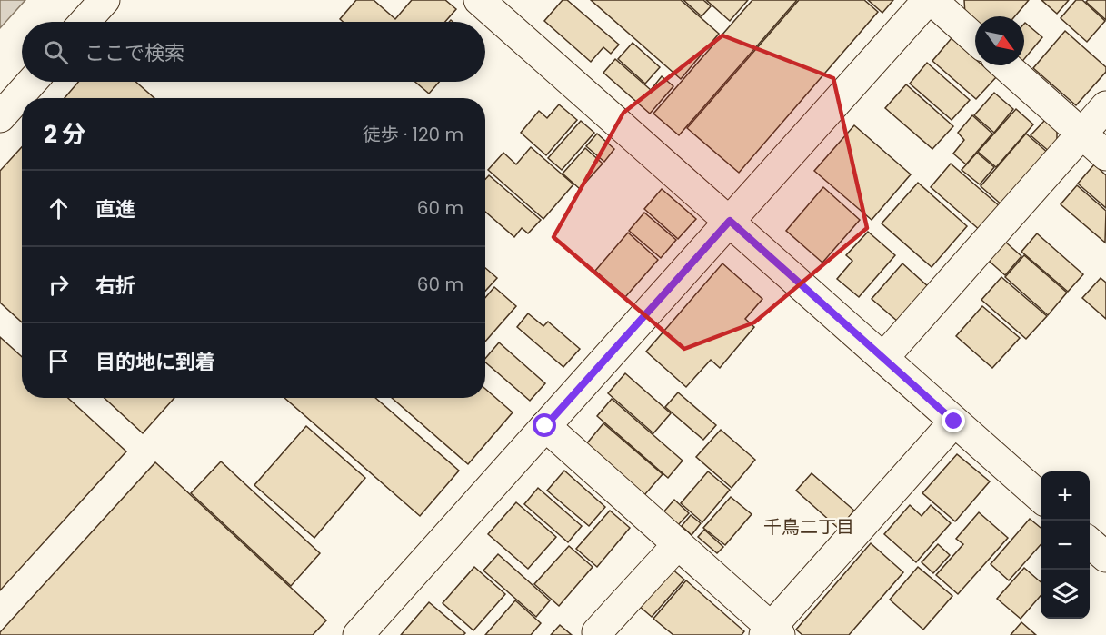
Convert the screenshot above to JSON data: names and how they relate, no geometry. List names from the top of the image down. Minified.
{"districts":["千鳥二丁目"],"north":"bottom right","page":{"search":"ここで検索","heading":["2 分","徒歩 · 120 m"],"list":[["直進","60 m"],["右折","60 m"],"目的地に到着"],"map_buttons":["+","−"]}}
